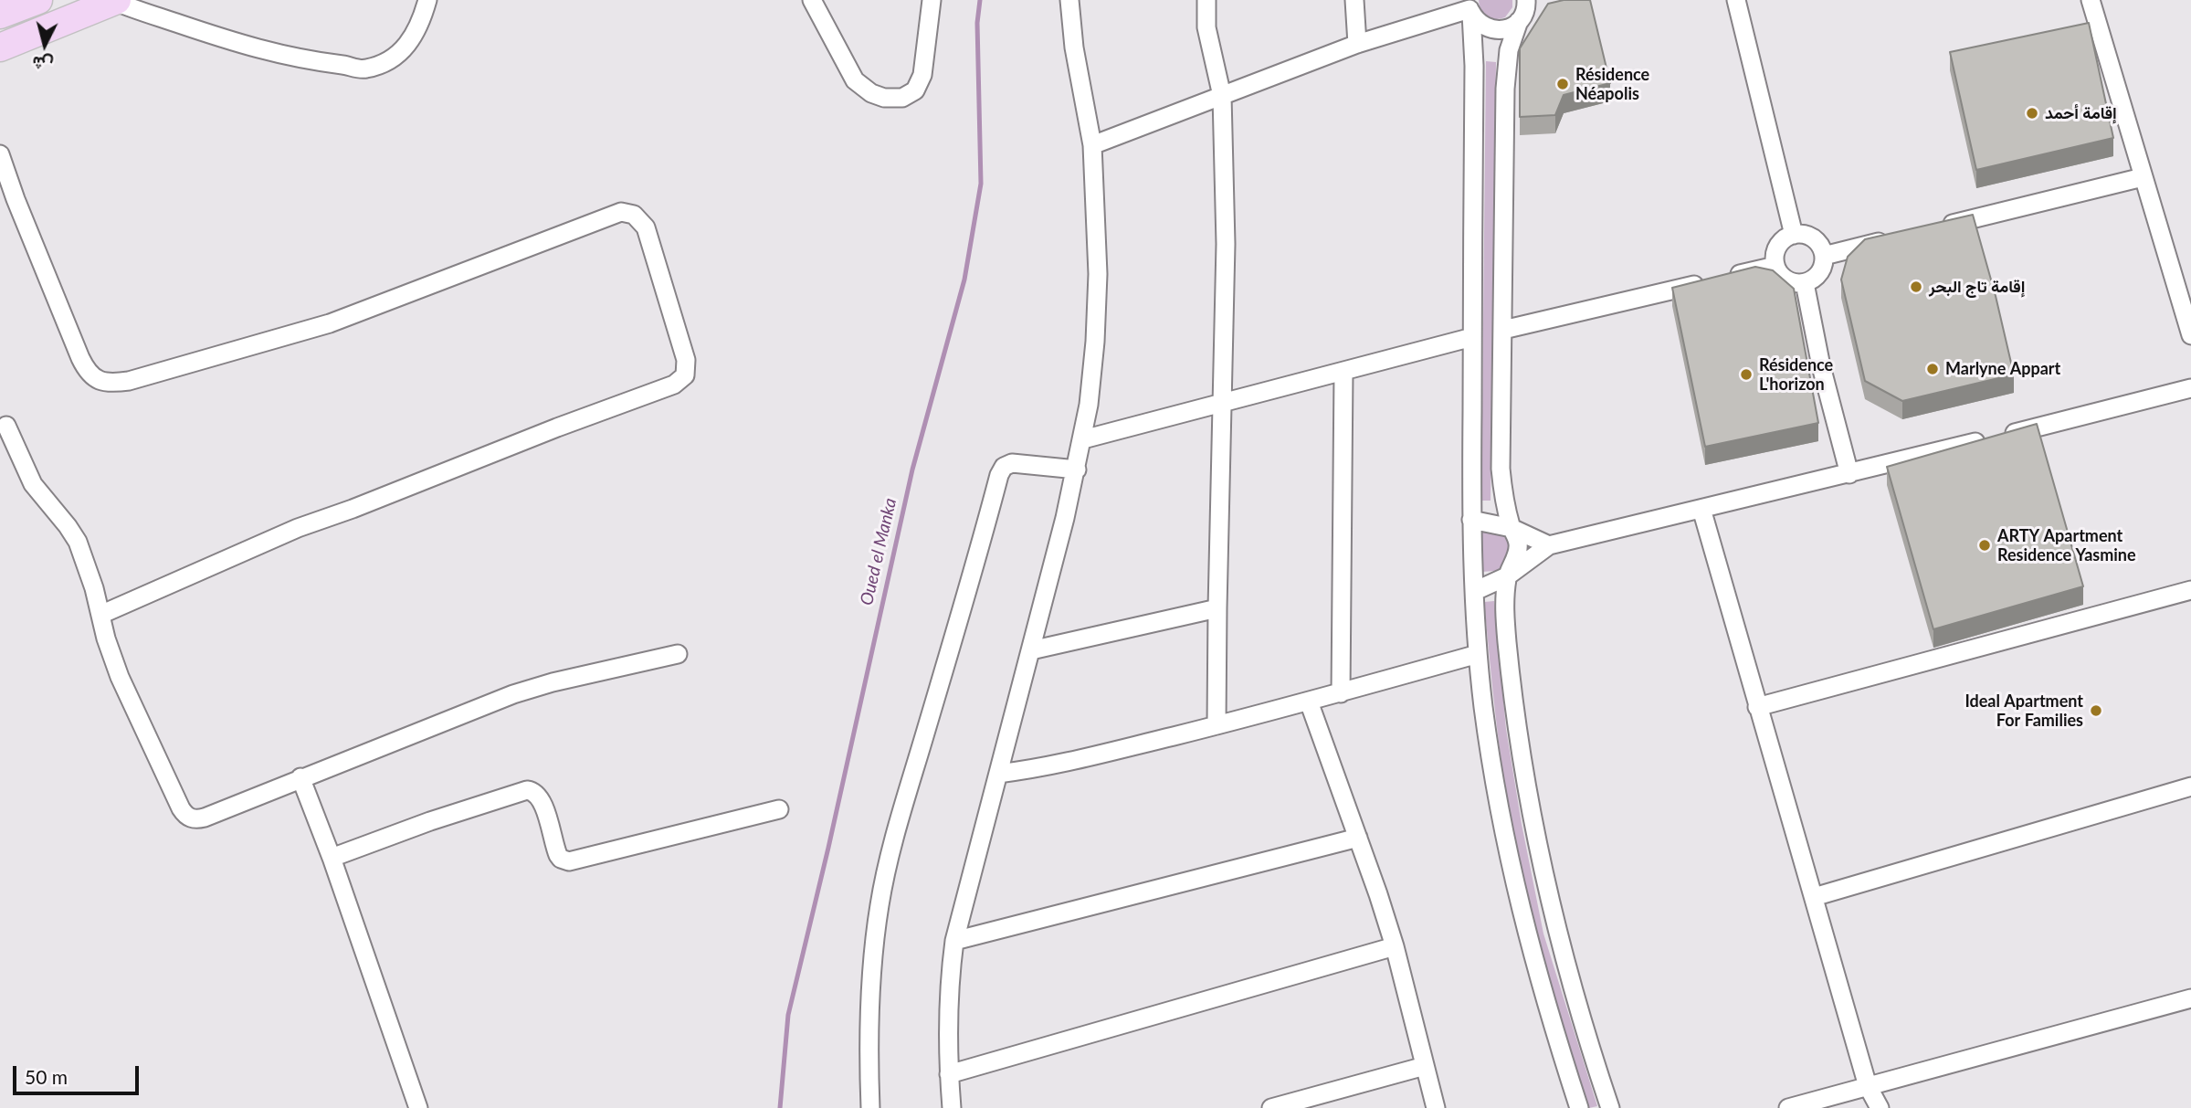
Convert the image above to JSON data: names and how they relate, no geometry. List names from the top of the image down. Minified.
{"water":["Oued el Manka"],"places":["Résidence Néapolis","إقامة أحمد","إقامة تاج البحر","Marlyne Appart","Résidence L'horizon","ARTY Apartment Residence Yasmine","Ideal Apartment For Families"],"scale_bar":"50 m","north":"bottom"}
